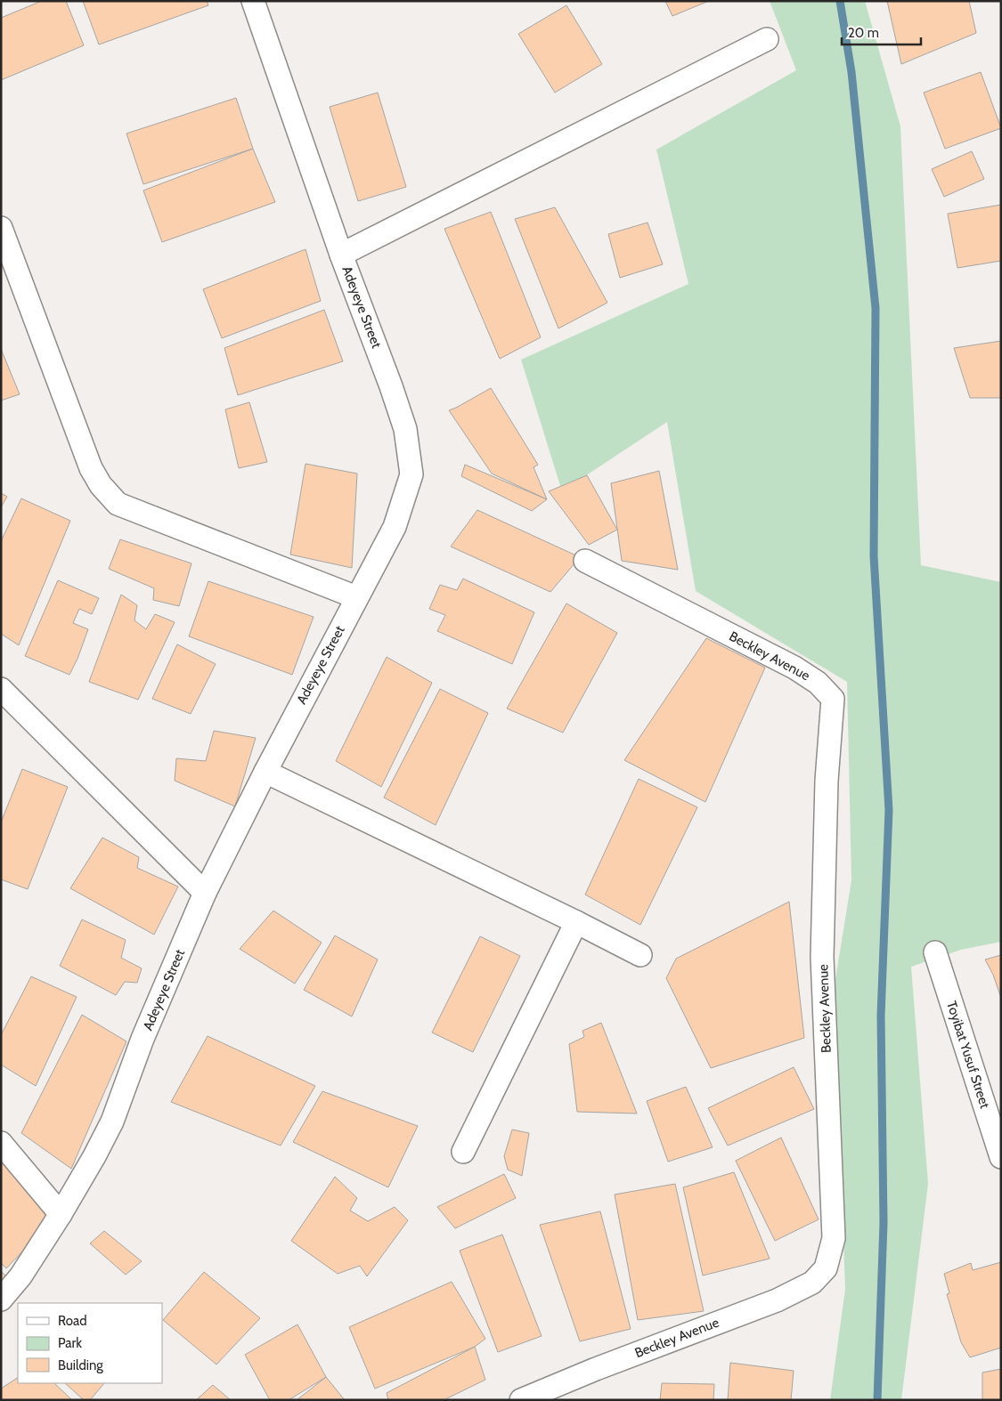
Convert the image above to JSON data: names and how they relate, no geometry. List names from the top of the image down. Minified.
{"streets":{"street":["Adeyeye Street","Beckley Avenue","Toyibat Yusuf Street"]},"legend":["Road","Park","Building"],"scale_bar":"20 m"}
